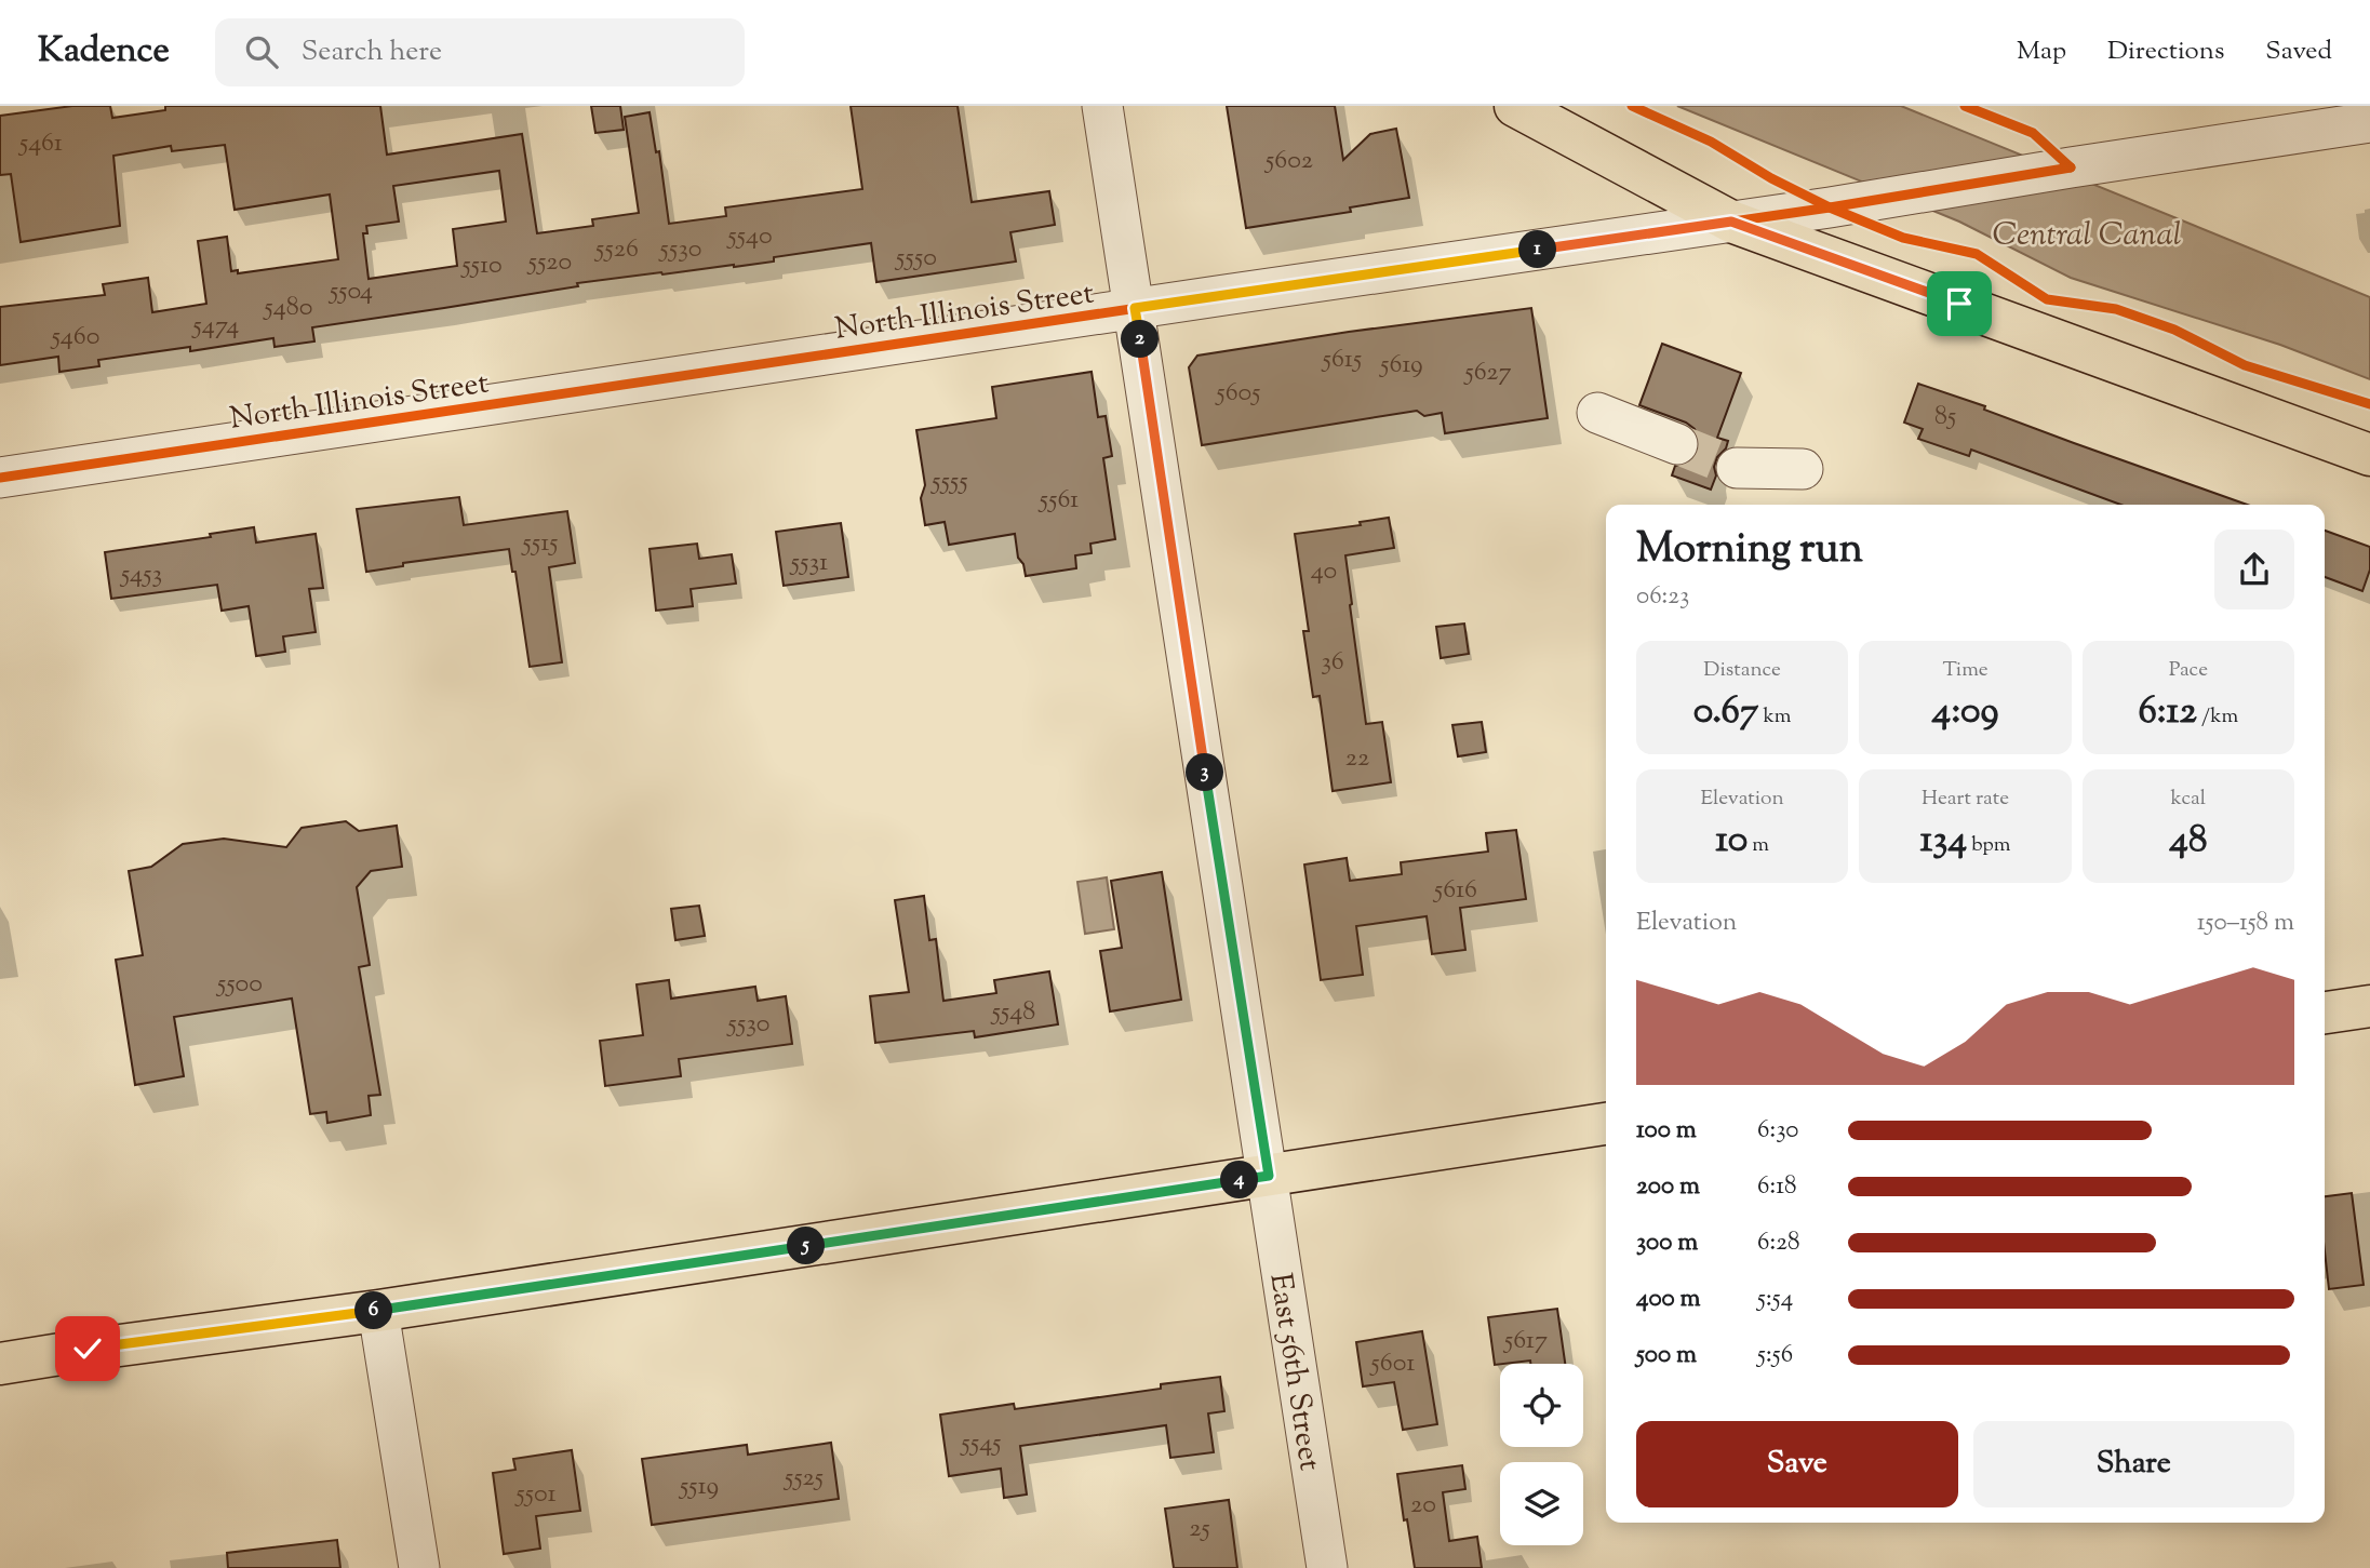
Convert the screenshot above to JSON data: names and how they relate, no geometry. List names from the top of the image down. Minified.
{"streets":{"street":["North Illinois Street","East 56th Street"]},"crossings":[["North Illinois Street","East 56th Street"]],"water":["Central Canal"],"house_numbers":["5461","5602","5540","5526","5530","5550","5520","5510","5504","5480","5474","5460","5615","5619","5627","5605","85","5555","5561","5515","5531","40","5453","36","22","5616","5500","5548","5530","5617","5601","5545","5525","5519","5501","20","25"],"page":{"header":"Kadence","search":"Search here","nav":["Map","Directions","Saved"],"pins":["1","2","3","4","5","6"],"heading":["Morning run","06:23"],"stats":[["Distance","0.67 km"],["Time","4:09"],["Pace","6:12 /km"],["Elevation","10 m"],["Heart rate","134 bpm"],["kcal","48"]],"chart":["Elevation","150–158 m"],"list":[{"name":"100 m","note":"6:30"},{"name":"200 m","note":"6:18"},{"name":"300 m","note":"6:28"},{"name":"400 m","note":"5:54"},{"name":"500 m","note":"5:56"}],"buttons":["Save","Share"]}}
